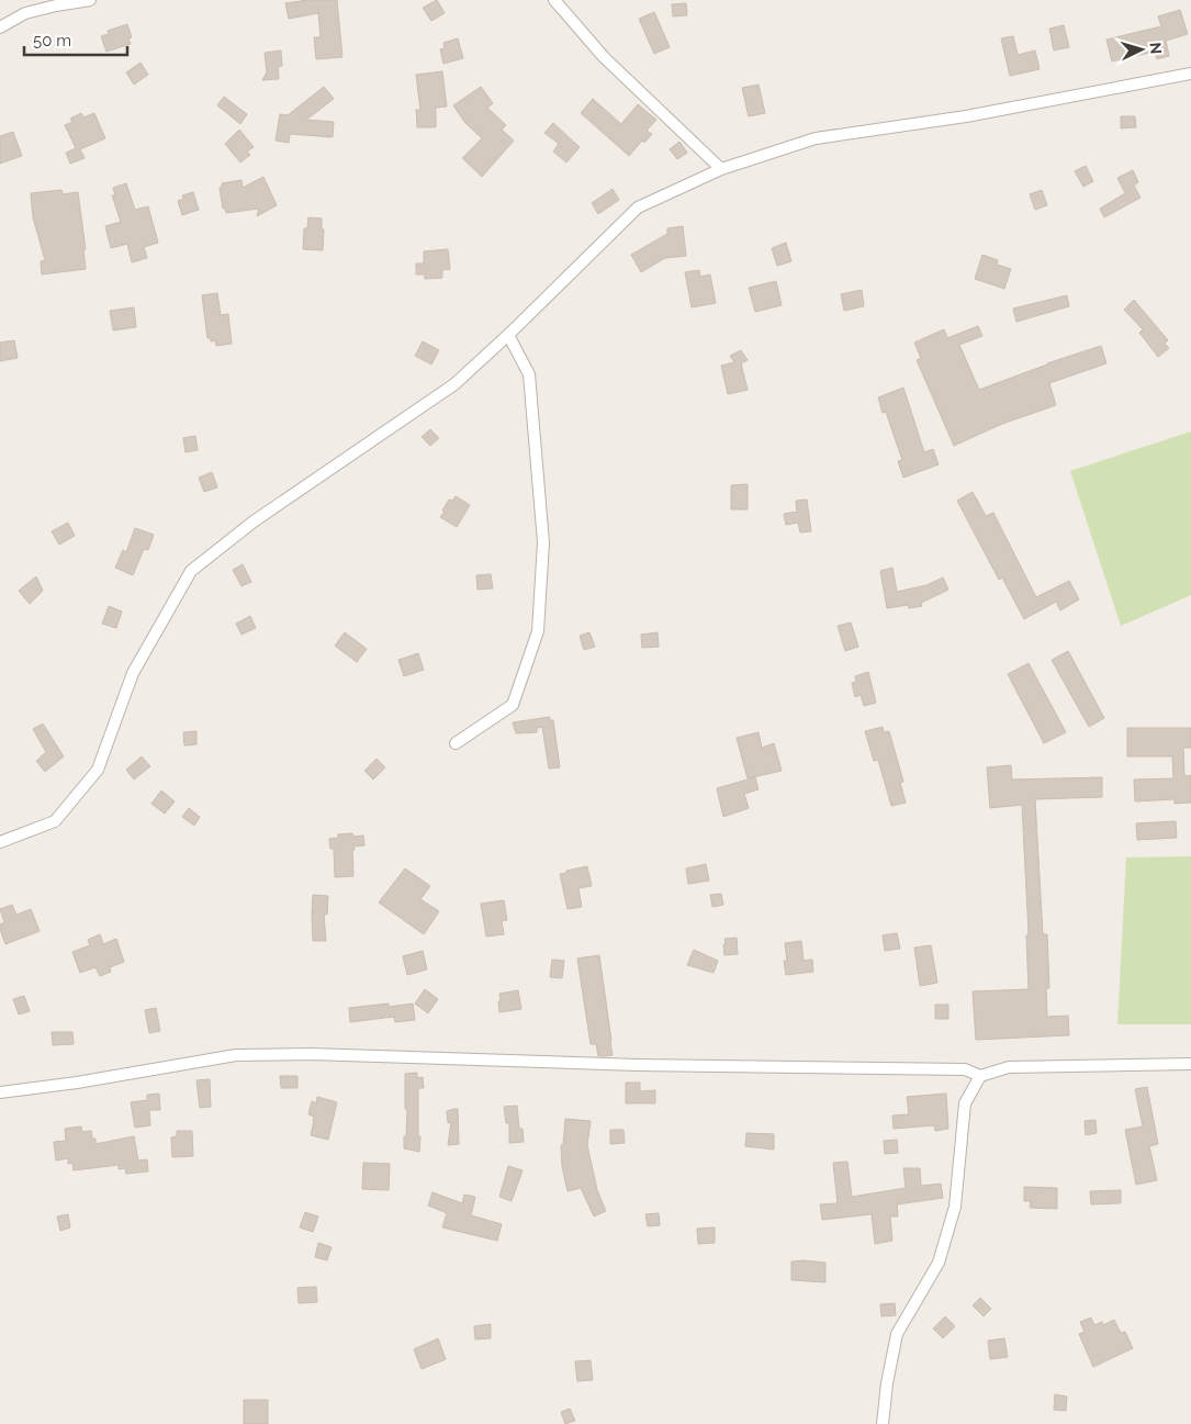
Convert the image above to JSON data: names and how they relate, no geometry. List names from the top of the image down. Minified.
{"scale_bar":"50 m","north":"right"}
